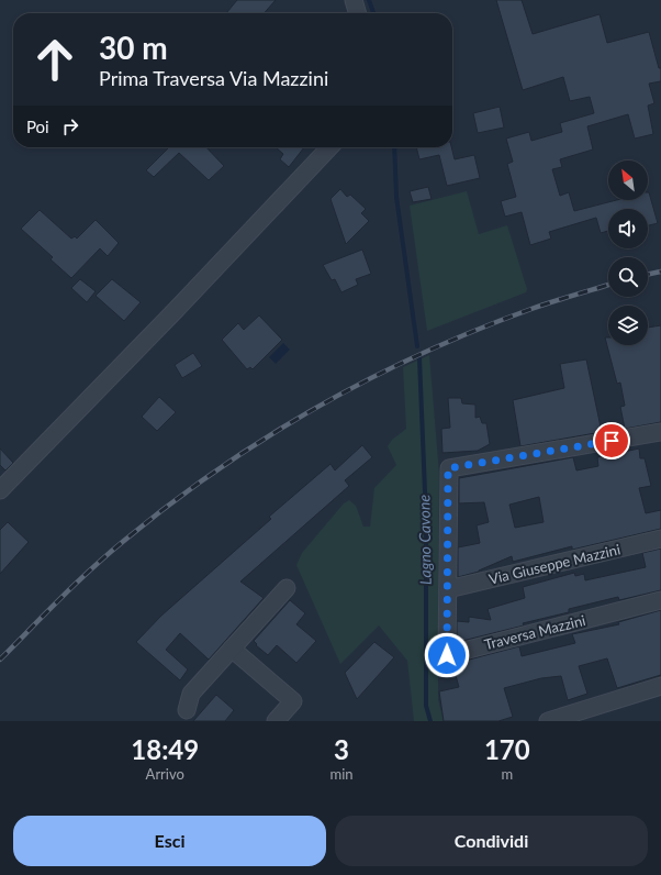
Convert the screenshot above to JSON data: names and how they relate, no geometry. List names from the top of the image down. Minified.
{"streets":{"street":["Via Giuseppe Mazzini","Traversa Mazzini"]},"crossings":[["Via Giuseppe Mazzini","Traversa Mazzini"]],"water":["Lagno Cavone"],"north":"top left","page":{"turn":["30 m","Prima Traversa Via Mazzini"],"then":"Poi","eta":["18:49","Arrivo","3","min","170","m"],"buttons":["Esci","Condividi"]}}
